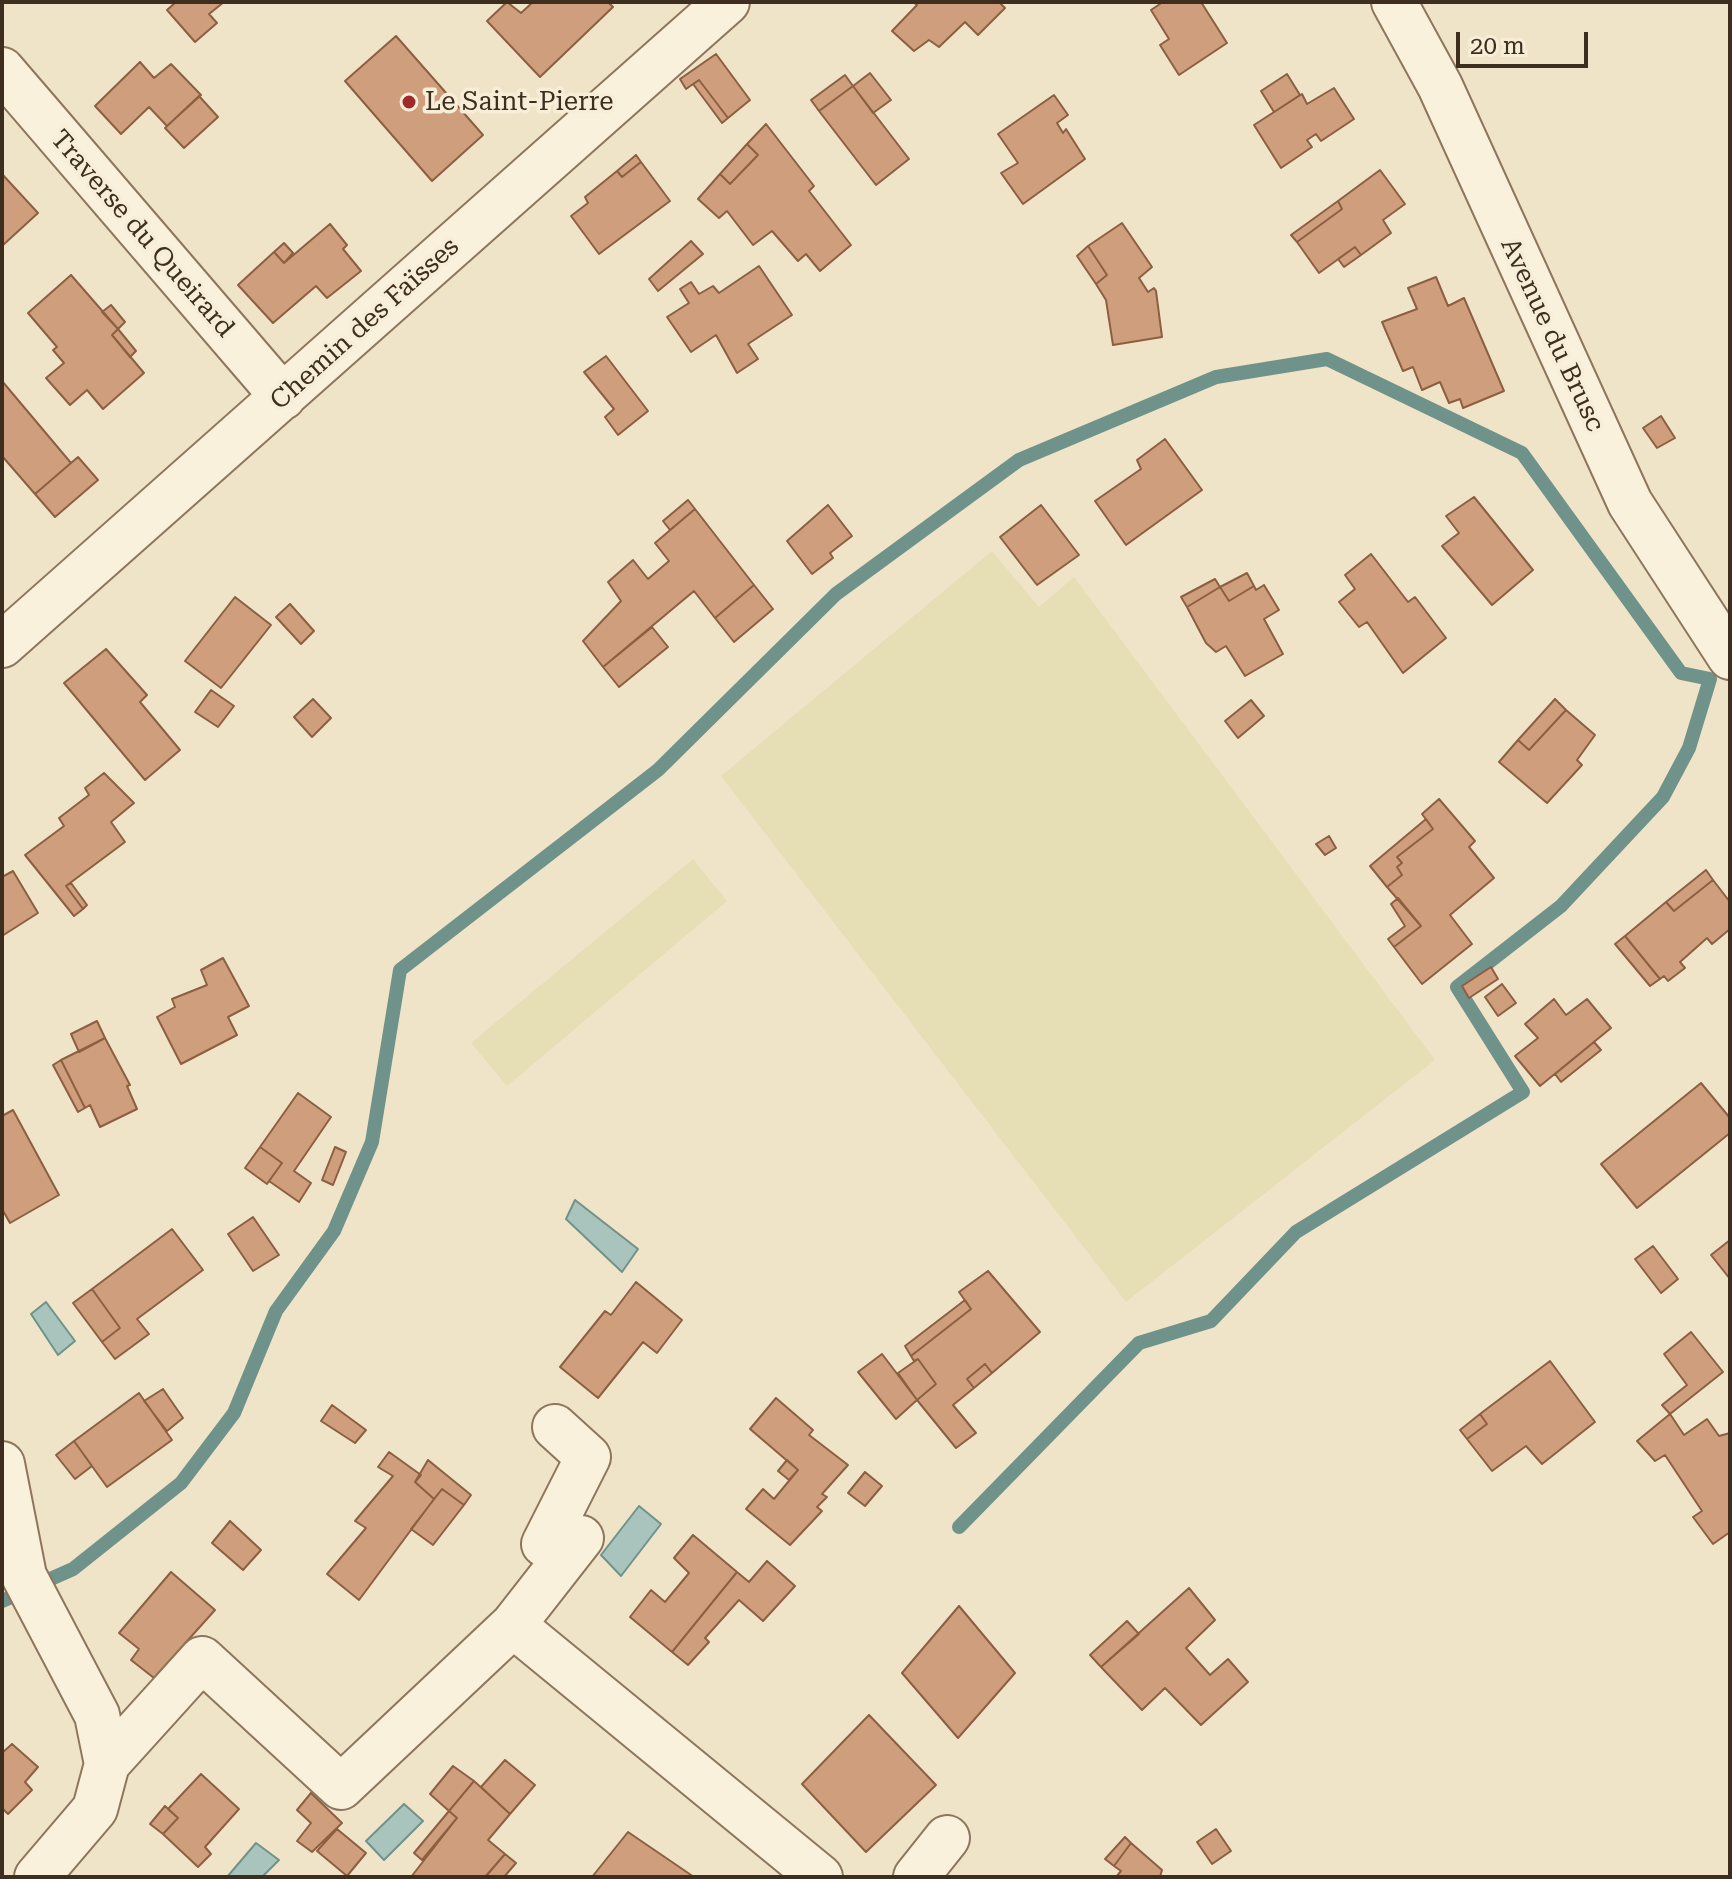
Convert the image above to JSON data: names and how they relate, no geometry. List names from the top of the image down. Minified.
{"streets":{"street":["Traverse du Queirard","Chemin des Faïsses","Avenue du Brusc"]},"crossings":[["Traverse du Queirard","Chemin des Faïsses"]],"places":["Le Saint-Pierre"],"scale_bar":"20 m"}
